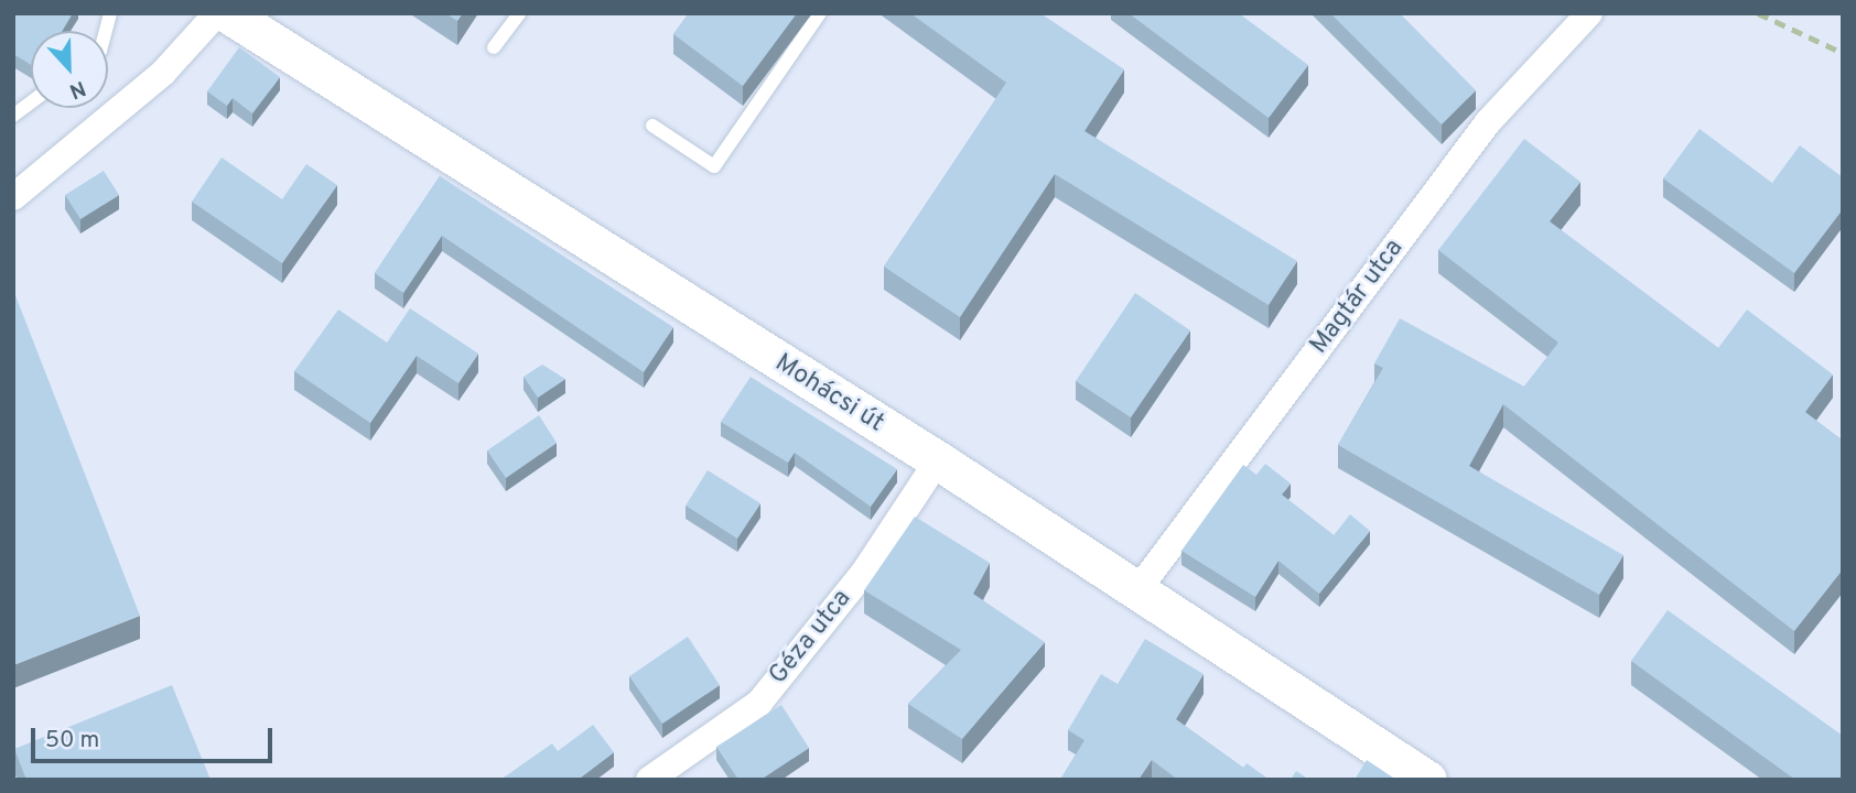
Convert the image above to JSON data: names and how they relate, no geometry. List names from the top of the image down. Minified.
{"streets":{"main road":["Mohácsi út"],"street":["Magtár utca","Géza utca"]},"crossings":[["Magtár utca","Mohácsi út"],["Mohácsi út","Géza utca"]],"scale_bar":"50 m","north":"bottom"}
